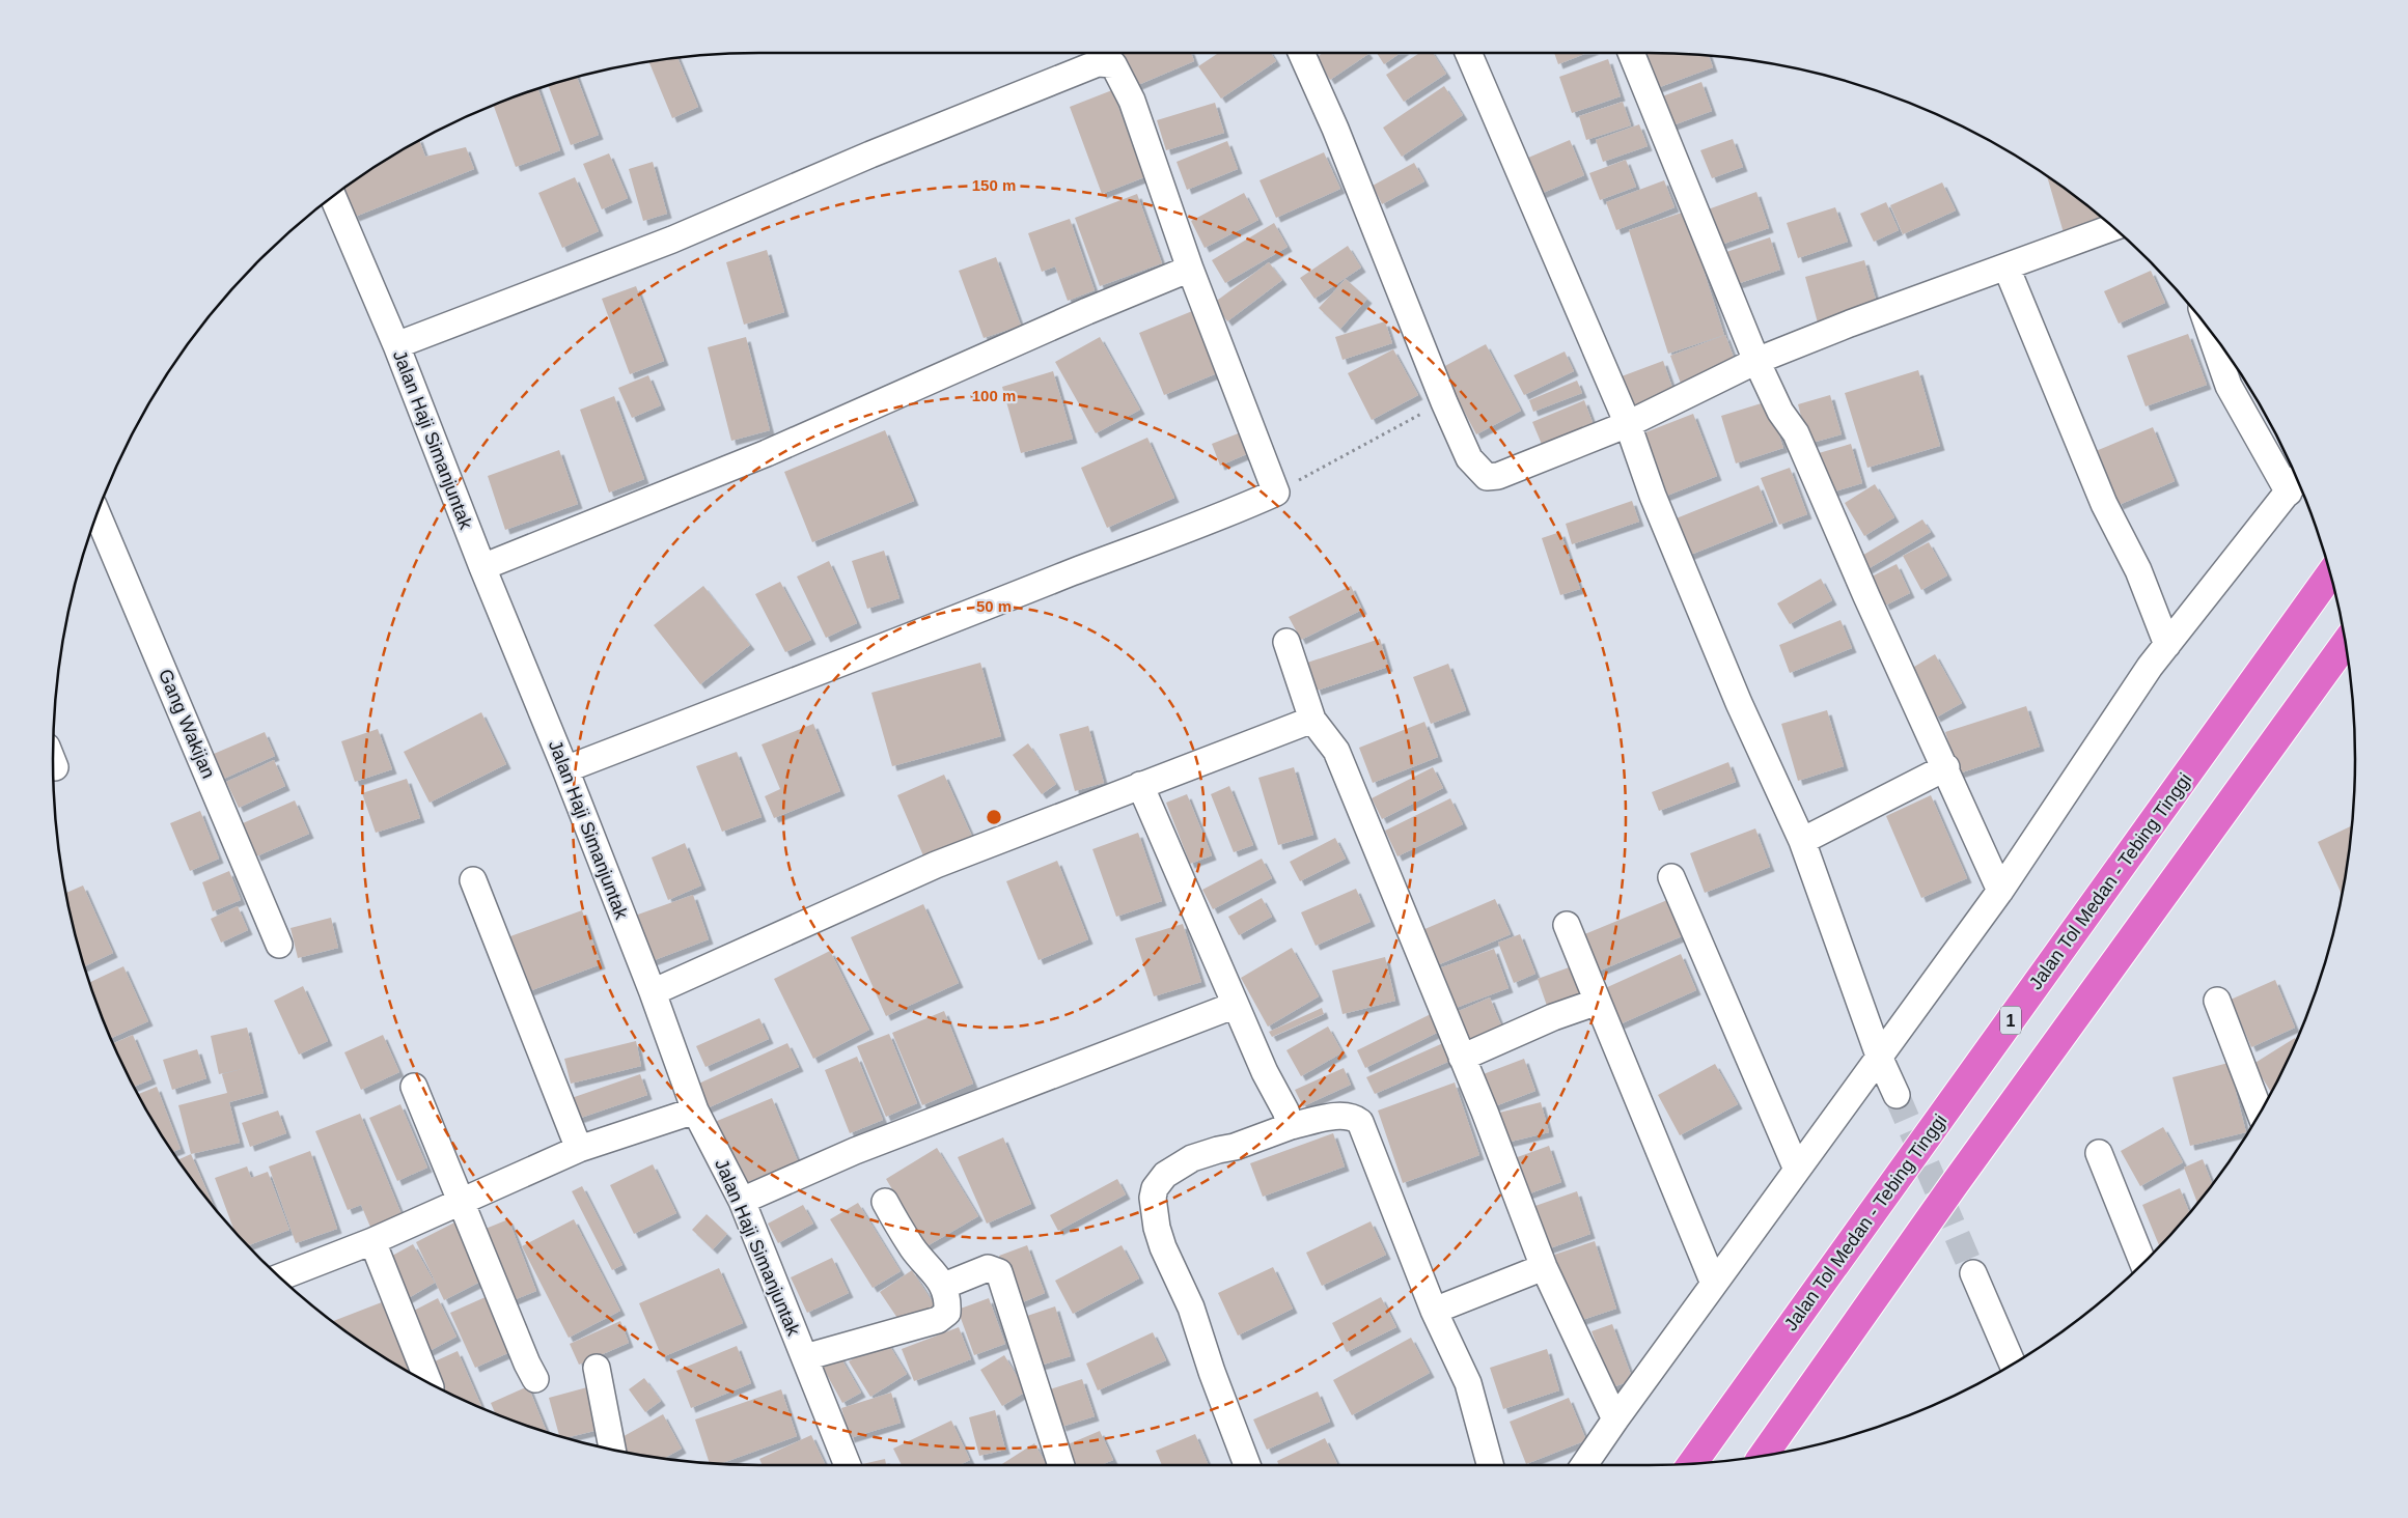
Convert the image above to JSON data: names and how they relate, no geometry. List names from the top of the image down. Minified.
{"streets":{"highway":["Jalan Tol Medan - Tebing Tinggi","1"],"street":["Jalan Haji Simanjuntak","Gang Wakijan"]},"rings":["150 m","100 m","50 m"]}
